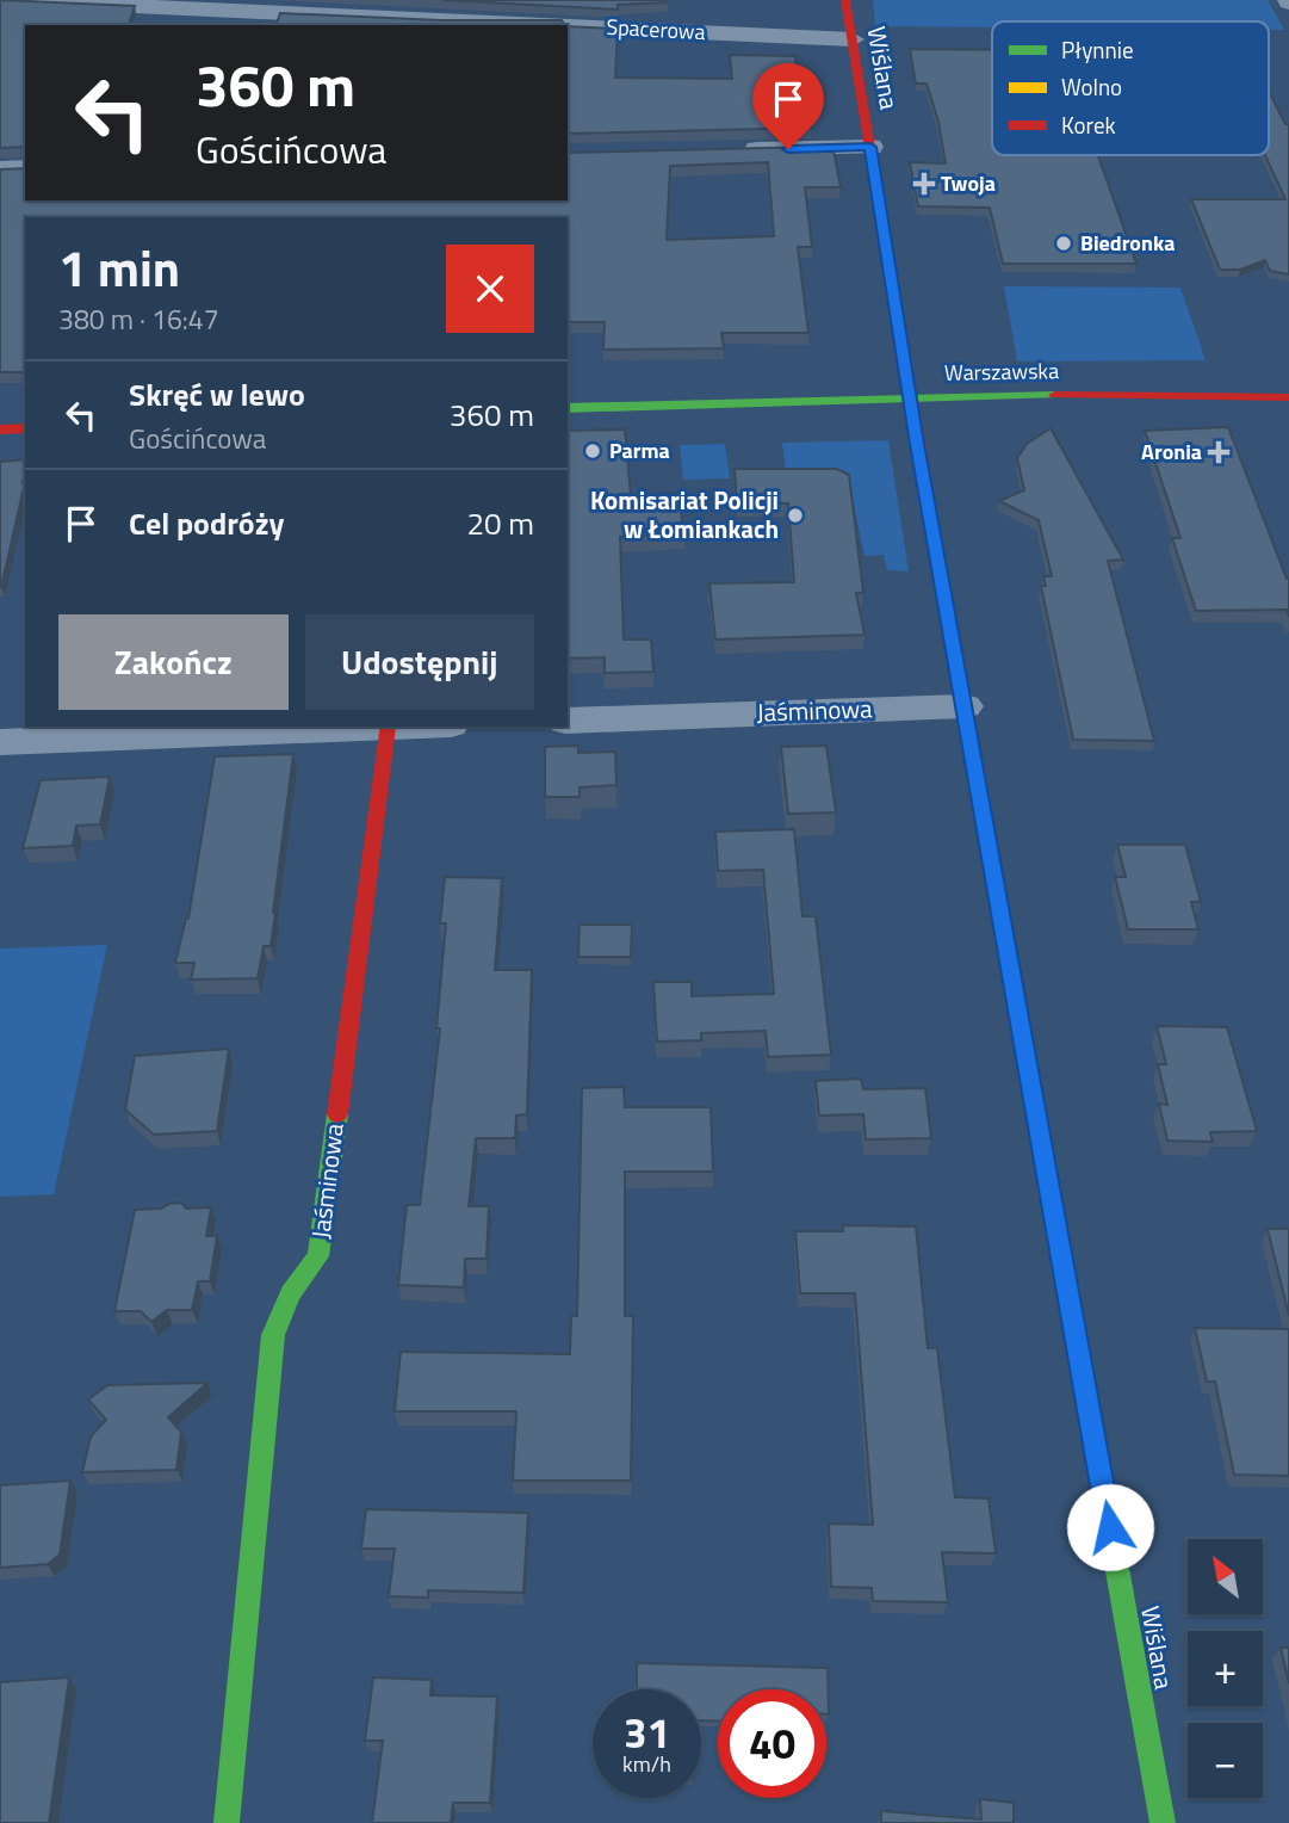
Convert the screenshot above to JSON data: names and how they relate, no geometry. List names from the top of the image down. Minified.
{"streets":{"street":["Spacerowa","Wiślana","Warszawska","Jaśminowa"]},"crossings":[["Spacerowa","Wiślana"],["Wiślana","Warszawska"],["Wiślana","Jaśminowa"]],"places":{"health":["Twoja","Aronia"],"other":["Biedronka","Parma","Komisariat Policji w Łomiankach"]},"legend":["Płynnie","Wolno","Korek"],"north":"top left","page":{"turn":["360 m","Gościńcowa"],"heading":["1 min","380 m · 16:47"],"list":[{"name":"Skręć w lewo","note":"Gościńcowa","value":"360 m"},{"name":"Cel podróży","value":"20 m"}],"buttons":["Zakończ","Udostępnij"],"map_buttons":["+","−"],"speed":"31 km/h","limit":"40"}}
